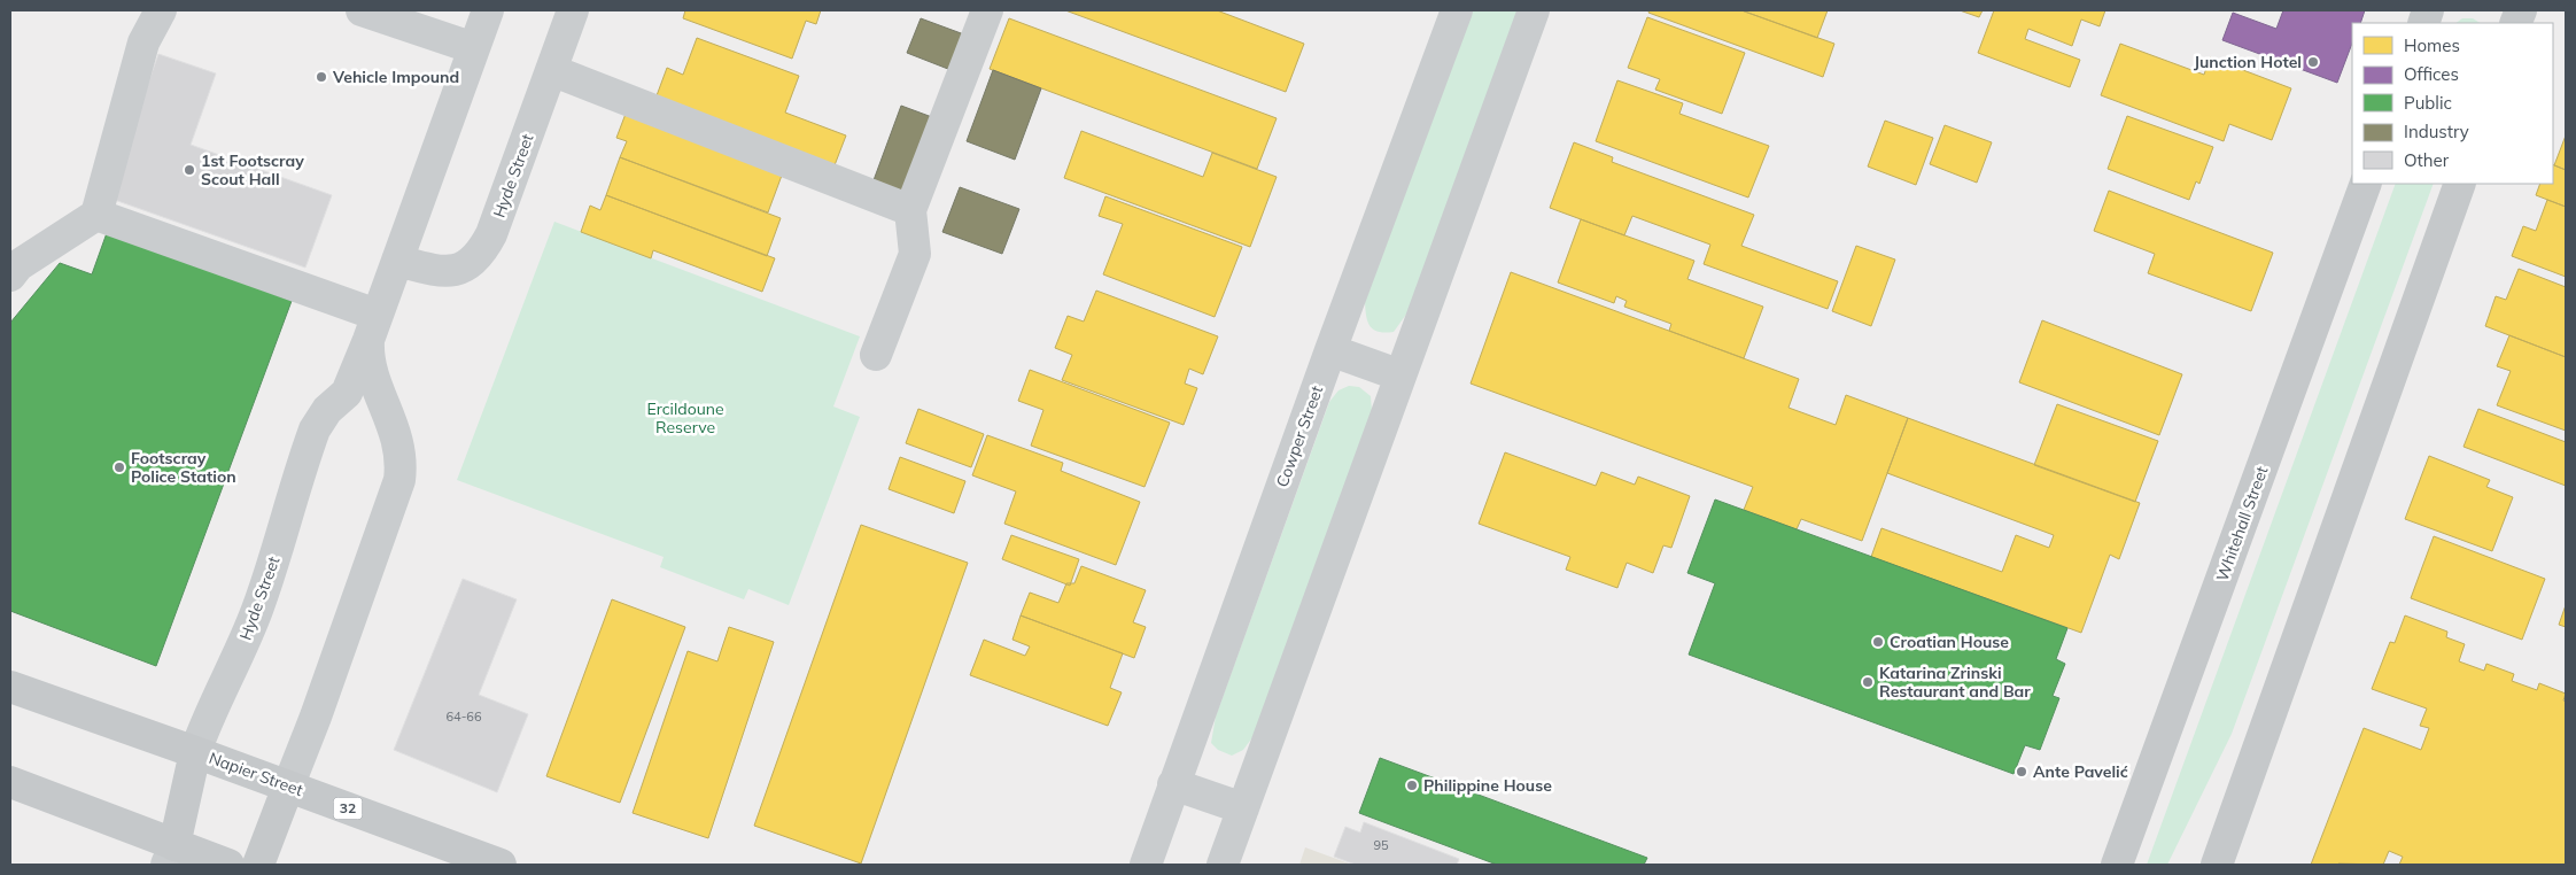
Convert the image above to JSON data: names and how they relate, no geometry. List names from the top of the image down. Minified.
{"streets":{"main road":["Hyde Street","Whitehall Street","Napier Street","32"],"street":["Cowper Street"]},"crossings":[["Hyde Street","Napier Street"]],"parks":["Ercildoune Reserve"],"places":["Junction Hotel","Vehicle Impound","1st Footscray Scout Hall","Footscray Police Station","Croatian House","Katarina Zrinski Restaurant and Bar","Ante Pavelić","Philippine House"],"house_numbers":["64-66","95"],"legend":["Homes","Offices","Public","Industry","Other"]}
